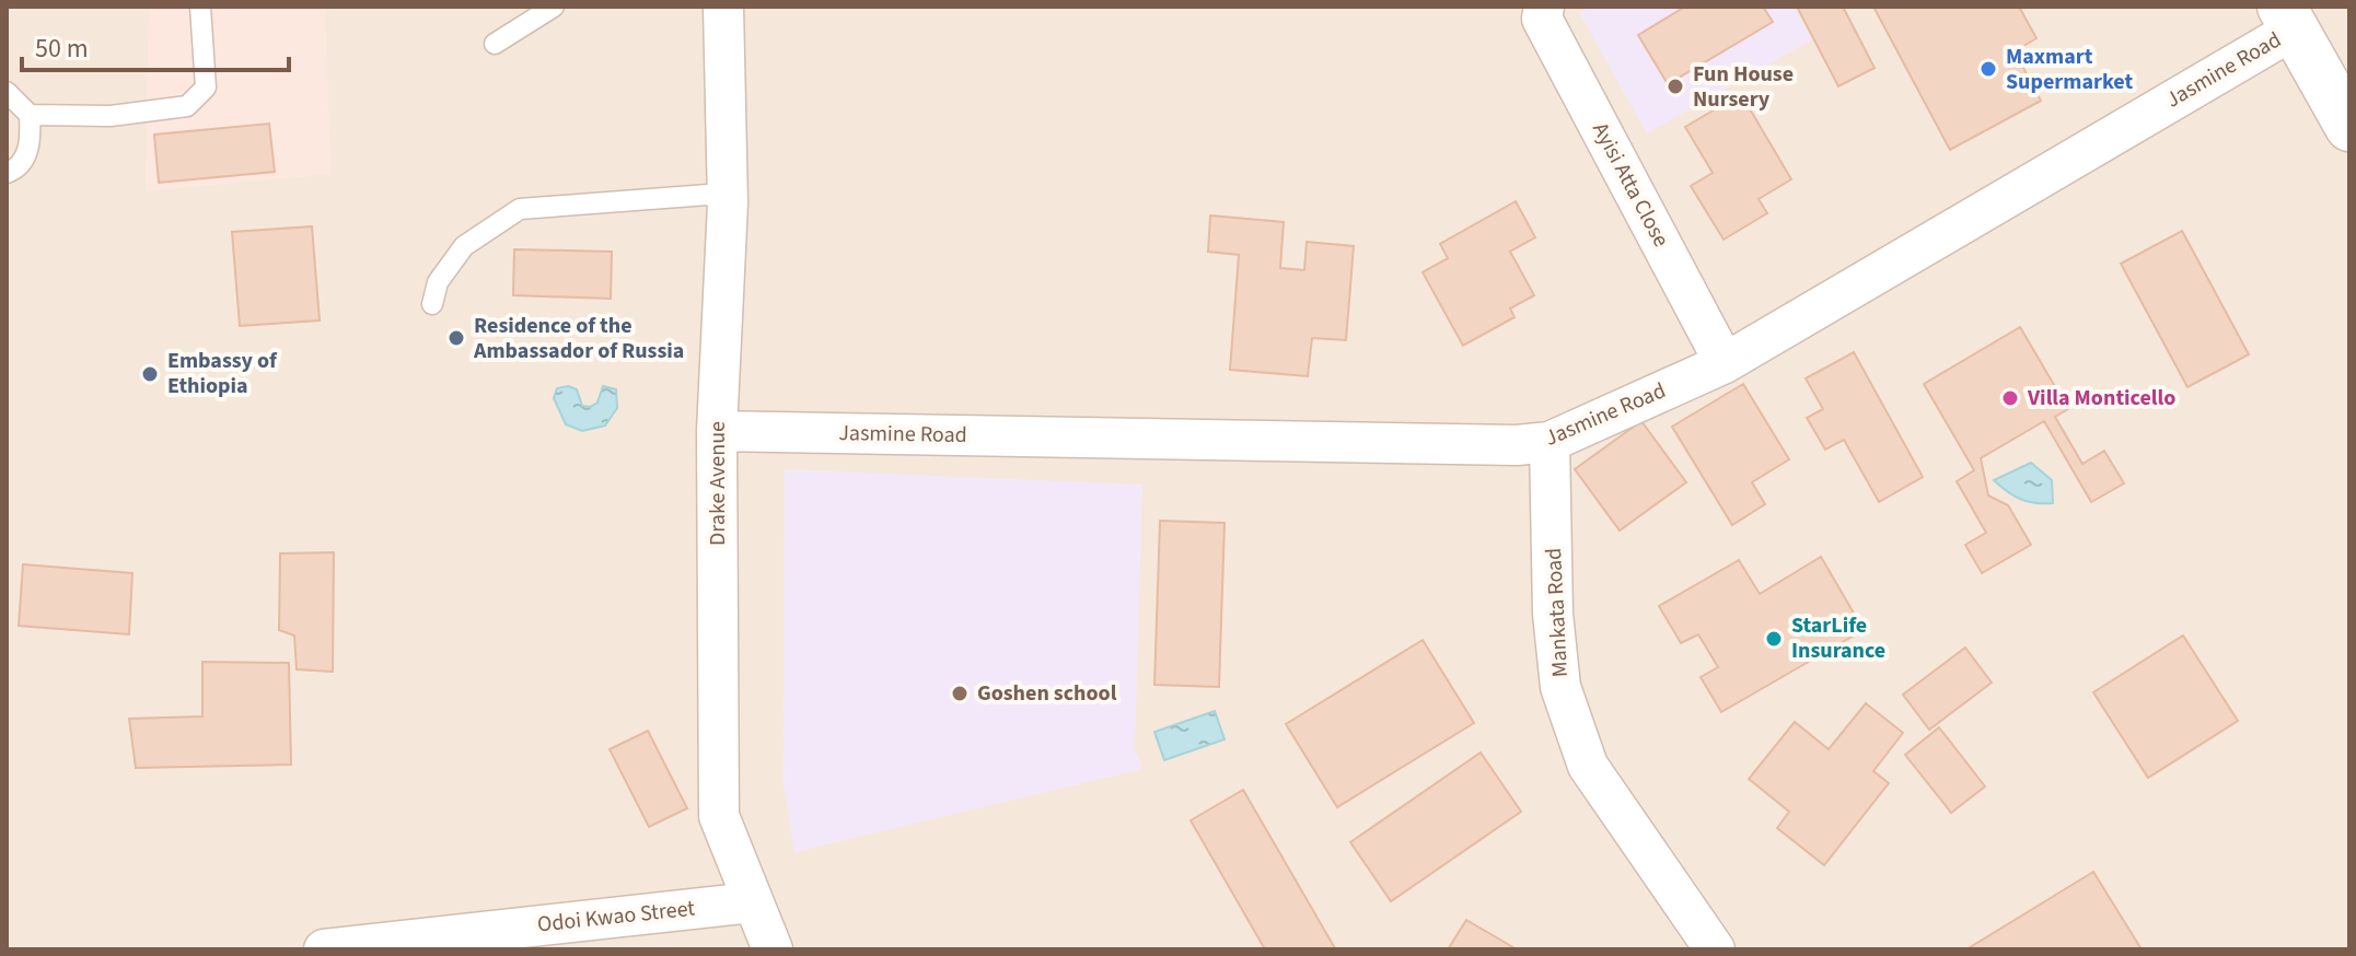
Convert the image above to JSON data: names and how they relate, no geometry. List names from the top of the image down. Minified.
{"streets":{"street":["Jasmine Road","Ayisi Atta Close","Drake Avenue","Mankata Road","Odoi Kwao Street"]},"crossings":[["Jasmine Road","Ayisi Atta Close"],["Jasmine Road","Drake Avenue"],["Jasmine Road","Mankata Road"],["Drake Avenue","Odoi Kwao Street"]],"places":["Maxmart Supermarket","Fun House Nursery","Residence of the Ambassador of Russia","Embassy of Ethiopia","Villa Monticello","StarLife Insurance","Goshen school"],"scale_bar":"50 m"}
